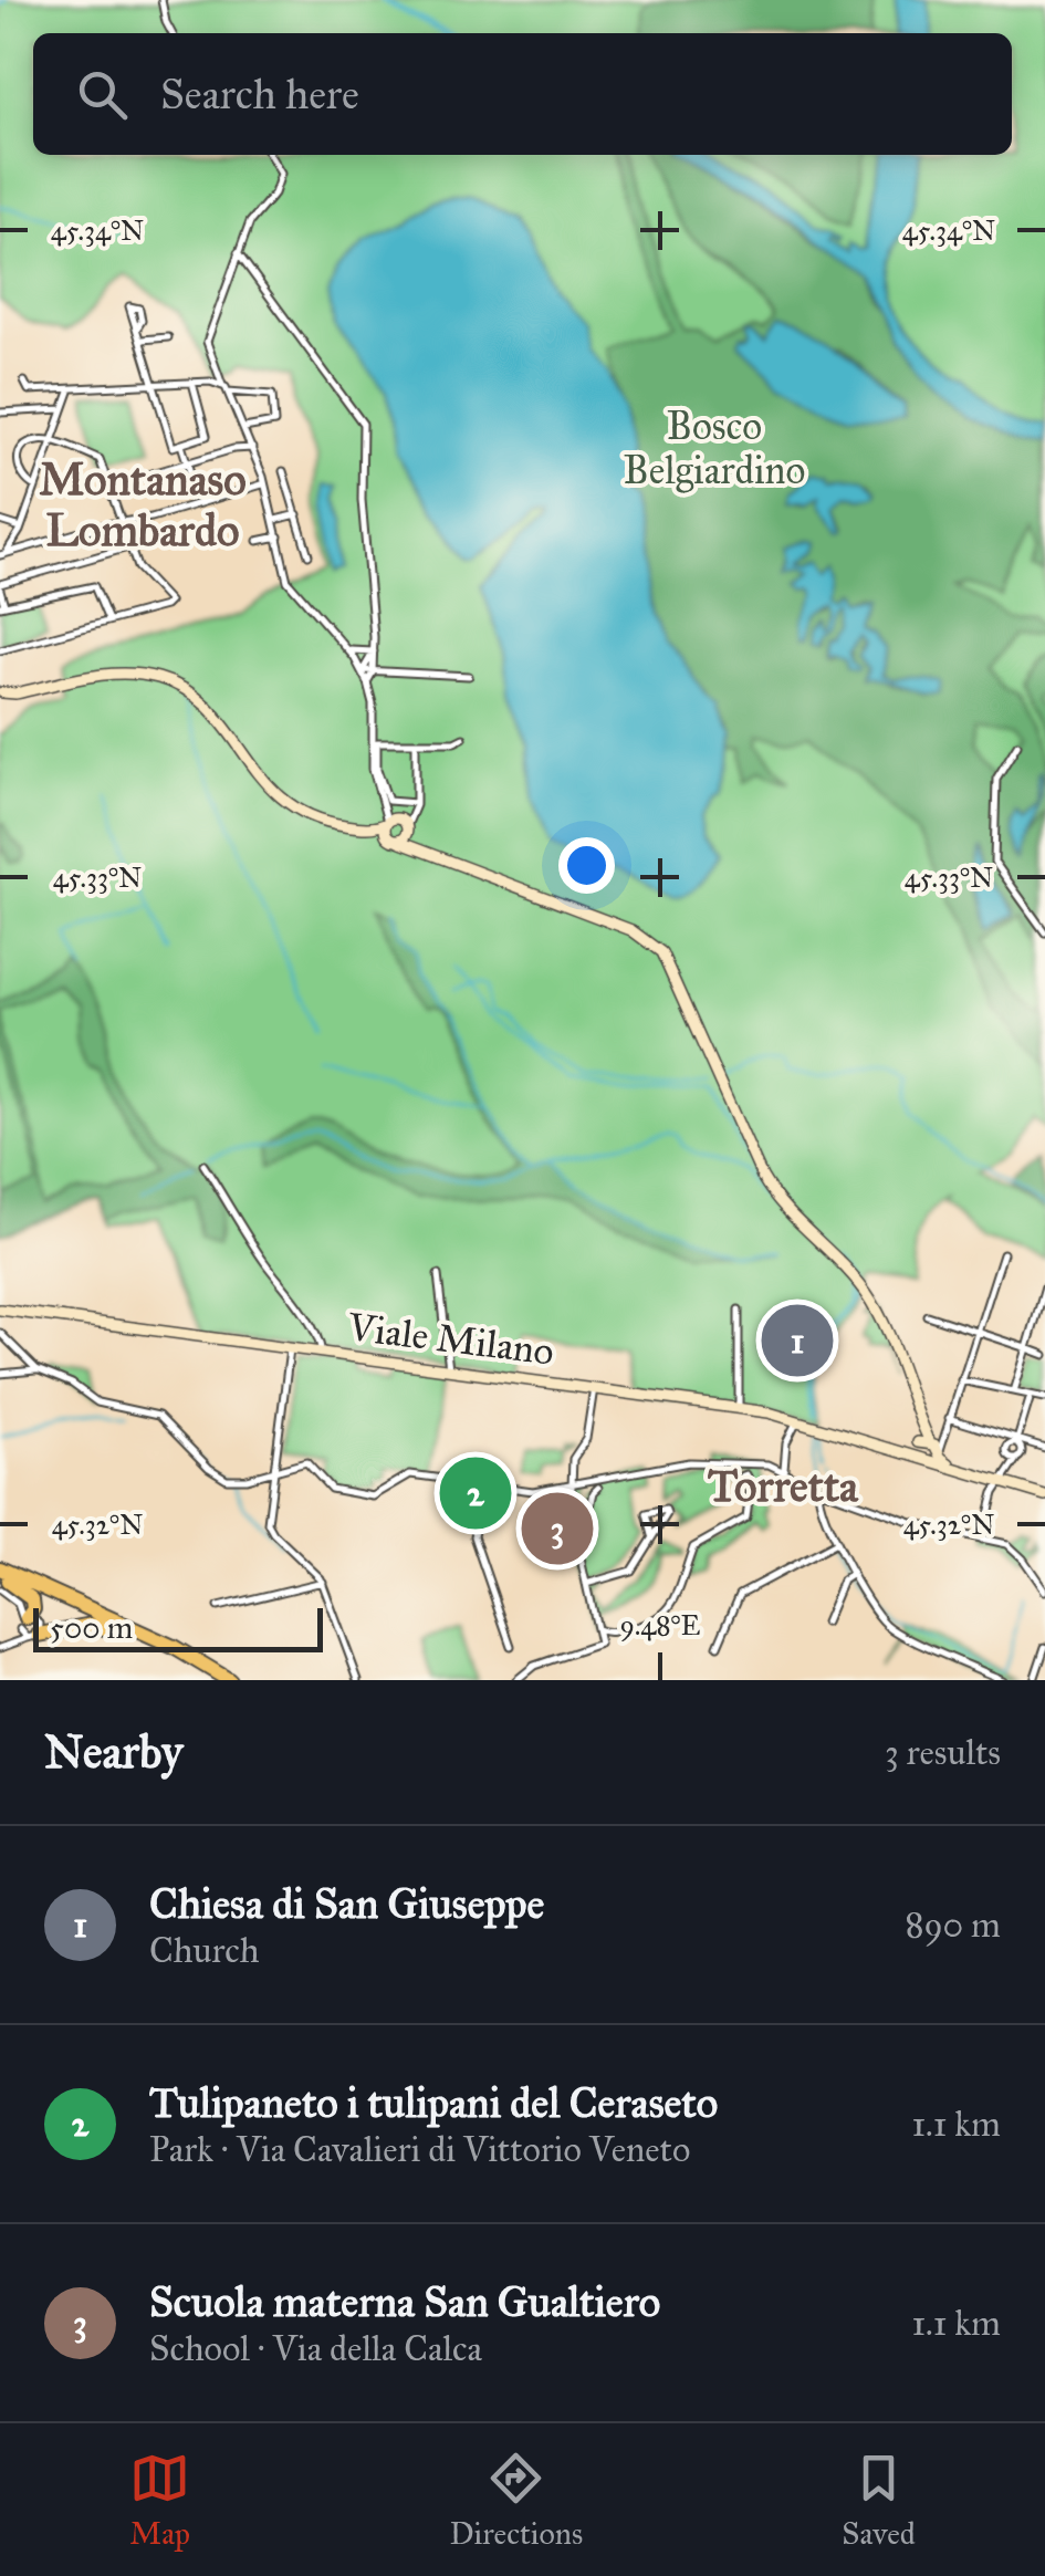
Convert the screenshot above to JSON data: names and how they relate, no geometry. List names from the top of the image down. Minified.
{"streets":{"street":["Viale Milano"]},"districts":["Montanaso Lombardo","Torretta"],"parks":["Bosco Belgiardino"],"scale_bar":"500 m","page":{"search":"Search here","pins":["1","2","3"],"scale":"500 m","heading":["Nearby","3 results"],"list":[{"mark":"1","name":"Chiesa di San Giuseppe","note":"Church","value":"890 m"},{"mark":"2","name":"Tulipaneto i tulipani del Ceraseto","note":"Park · Via Cavalieri di Vittorio Veneto","value":"1.1 km"},{"mark":"3","name":"Scuola materna San Gualtiero","note":"School · Via della Calca","value":"1.1 km"}],"nav":["Map","Directions","Saved"]},"coordinates":["45.34°N","45.33°N","45.32°N","9.48°E"]}
